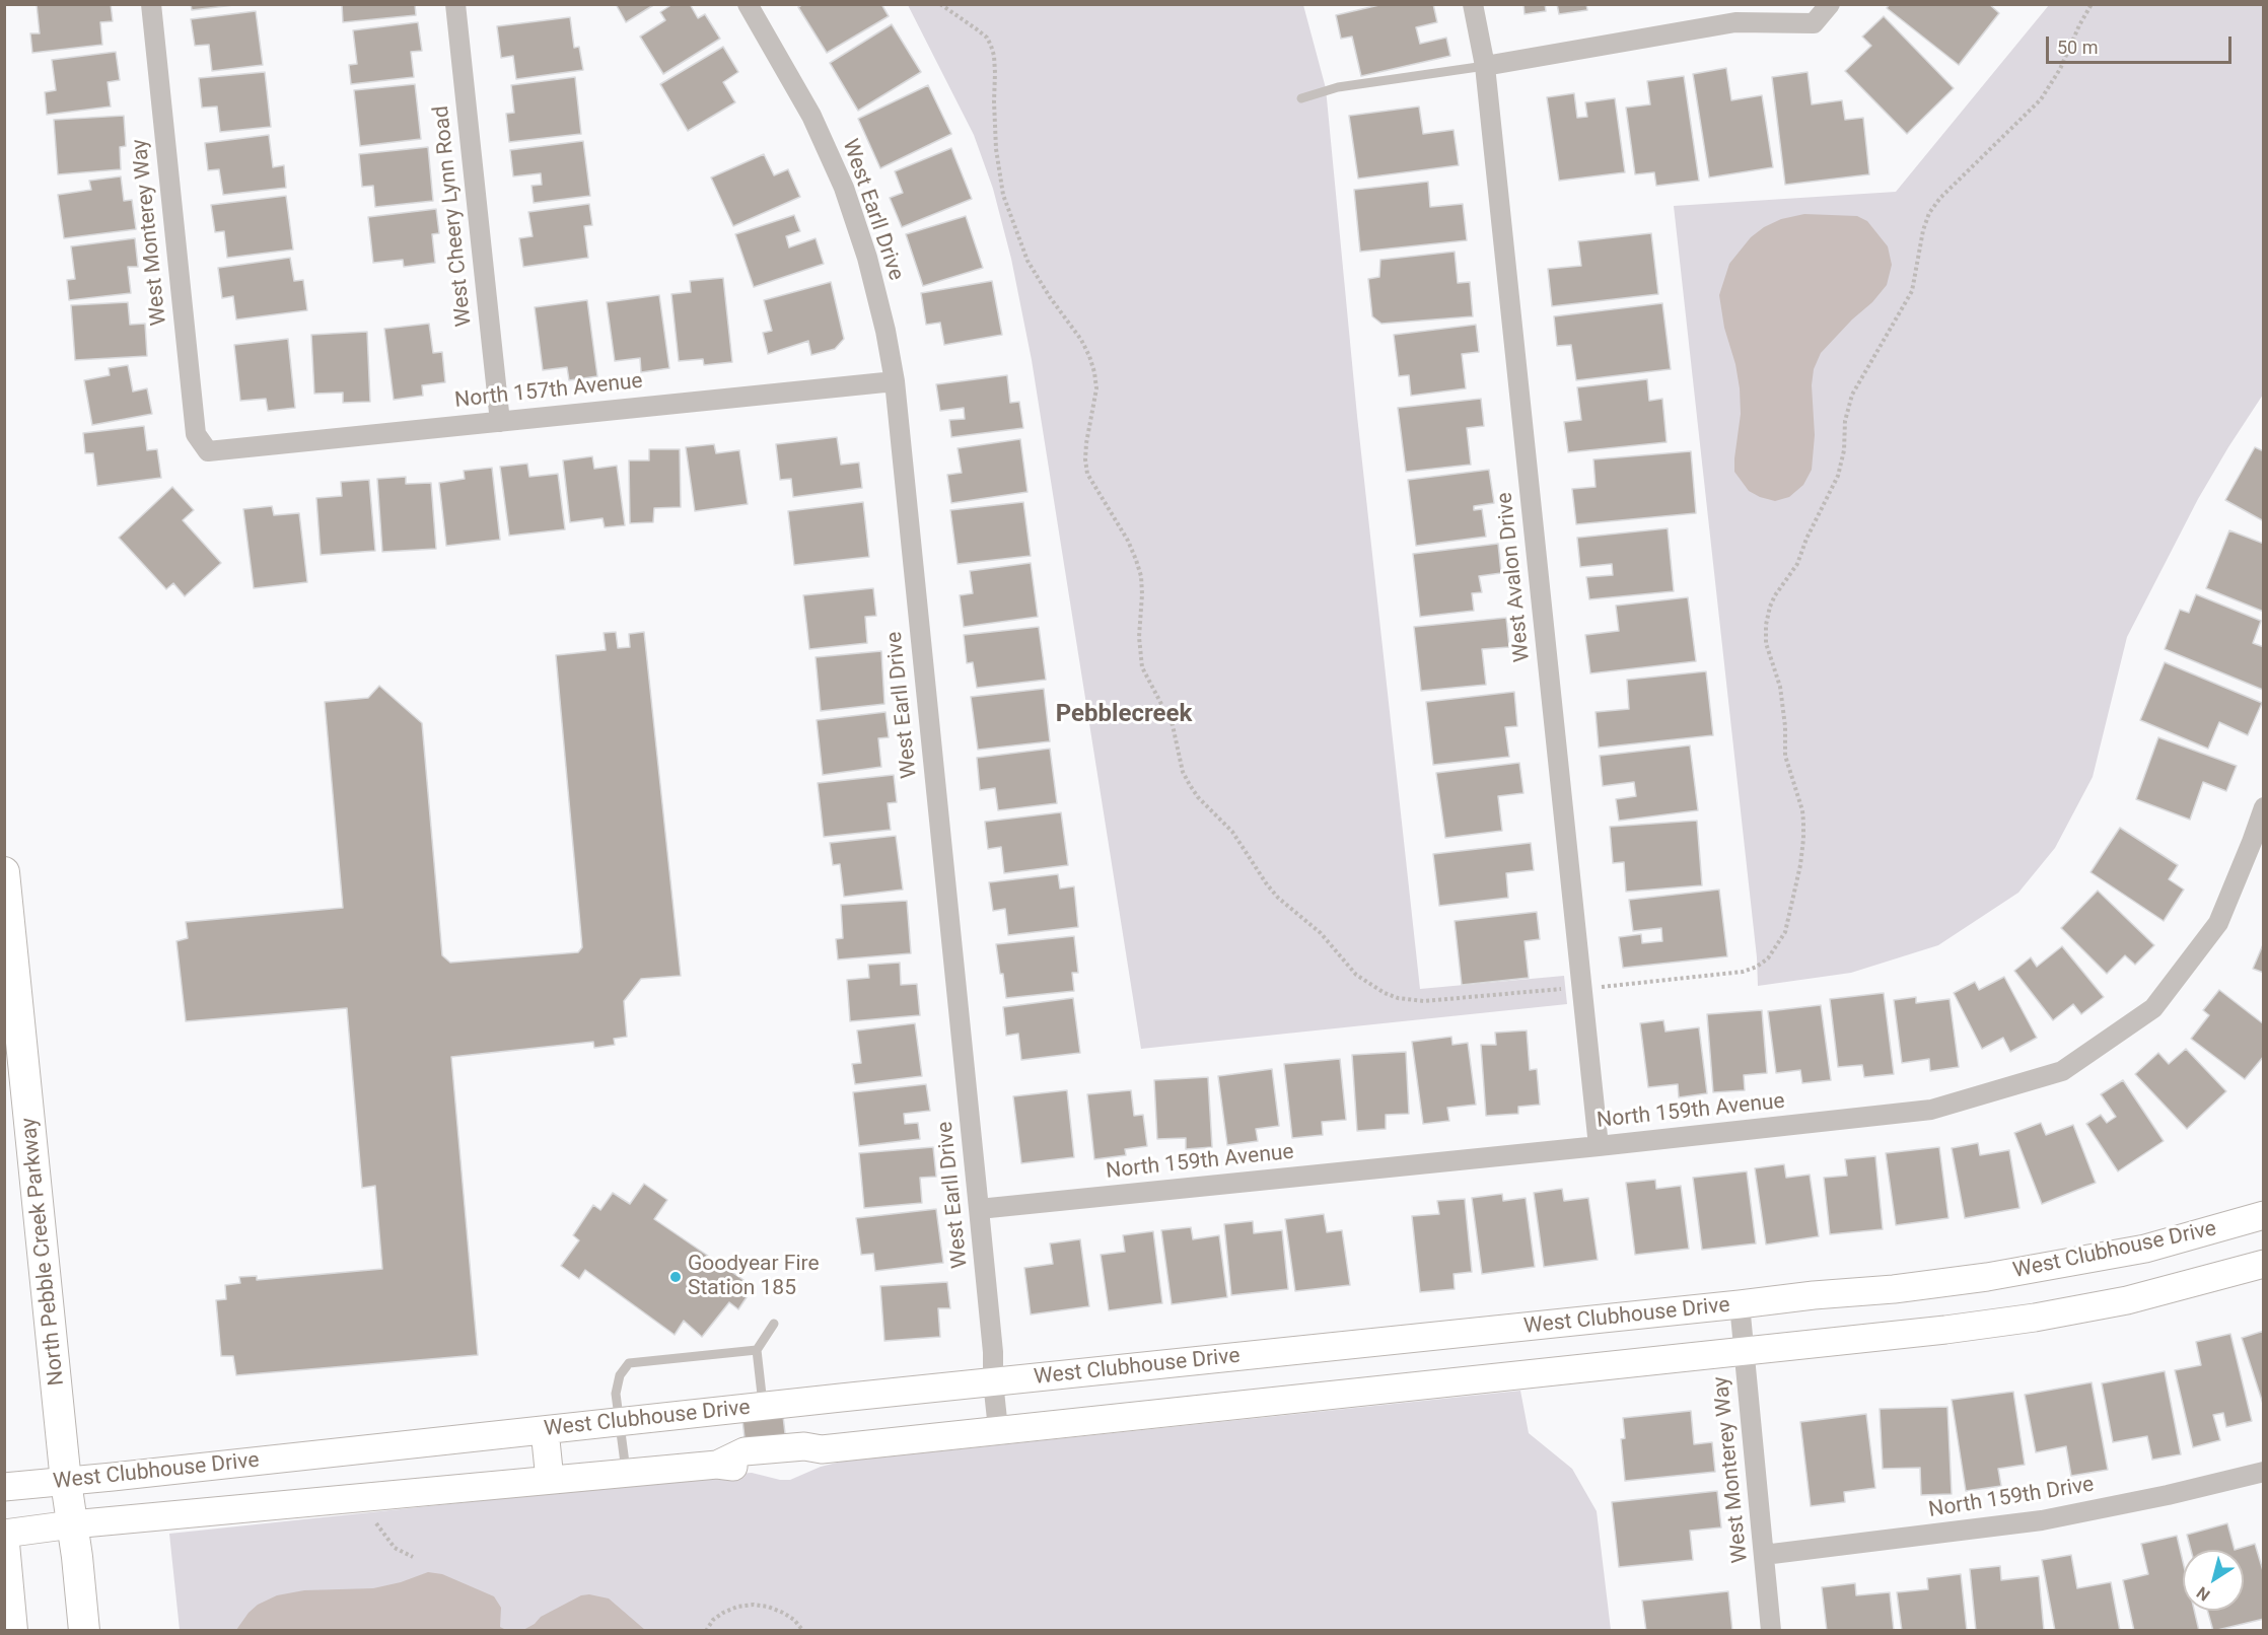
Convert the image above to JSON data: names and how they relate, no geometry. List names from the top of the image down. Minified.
{"streets":{"main road":["North Pebble Creek Parkway"],"street":["West Earll Drive","West Cheery Lynn Road","West Monterey Way","North 157th Avenue","West Avalon Drive","North 159th Avenue","West Clubhouse Drive","North 159th Drive"]},"crossings":[["West Earll Drive","North 157th Avenue"],["West Earll Drive","North 159th Avenue"],["West Earll Drive","West Clubhouse Drive"],["West Cheery Lynn Road","North 157th Avenue"],["West Monterey Way","North 157th Avenue"],["West Monterey Way","West Clubhouse Drive"],["West Monterey Way","North 159th Drive"],["West Avalon Drive","North 159th Avenue"],["West Clubhouse Drive","North Pebble Creek Parkway"]],"districts":["Pebblecreek"],"places":["Goodyear Fire Station 185"],"scale_bar":"50 m","north":"bottom left"}
